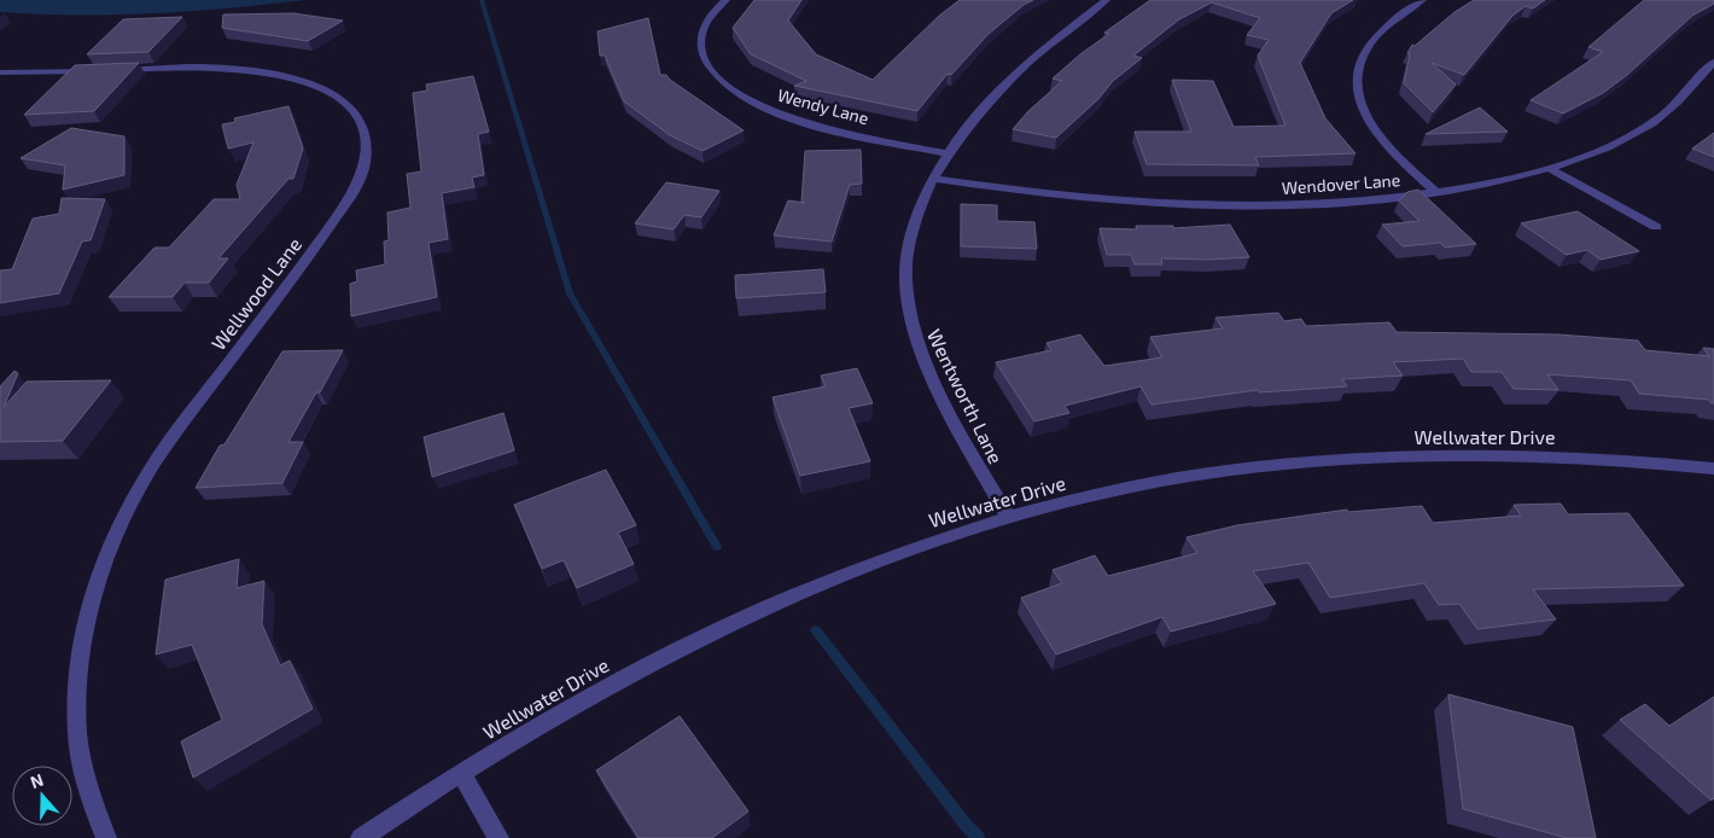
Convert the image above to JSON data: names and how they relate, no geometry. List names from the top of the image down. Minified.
{"streets":{"street":["Wendy Lane","Wendover Lane","Wellwood Lane","Wentworth Lane","Wellwater Drive"]},"crossings":[["Wendy Lane","Wentworth Lane"],["Wendover Lane","Wentworth Lane"],["Wentworth Lane","Wellwater Drive"]],"north":"top"}
